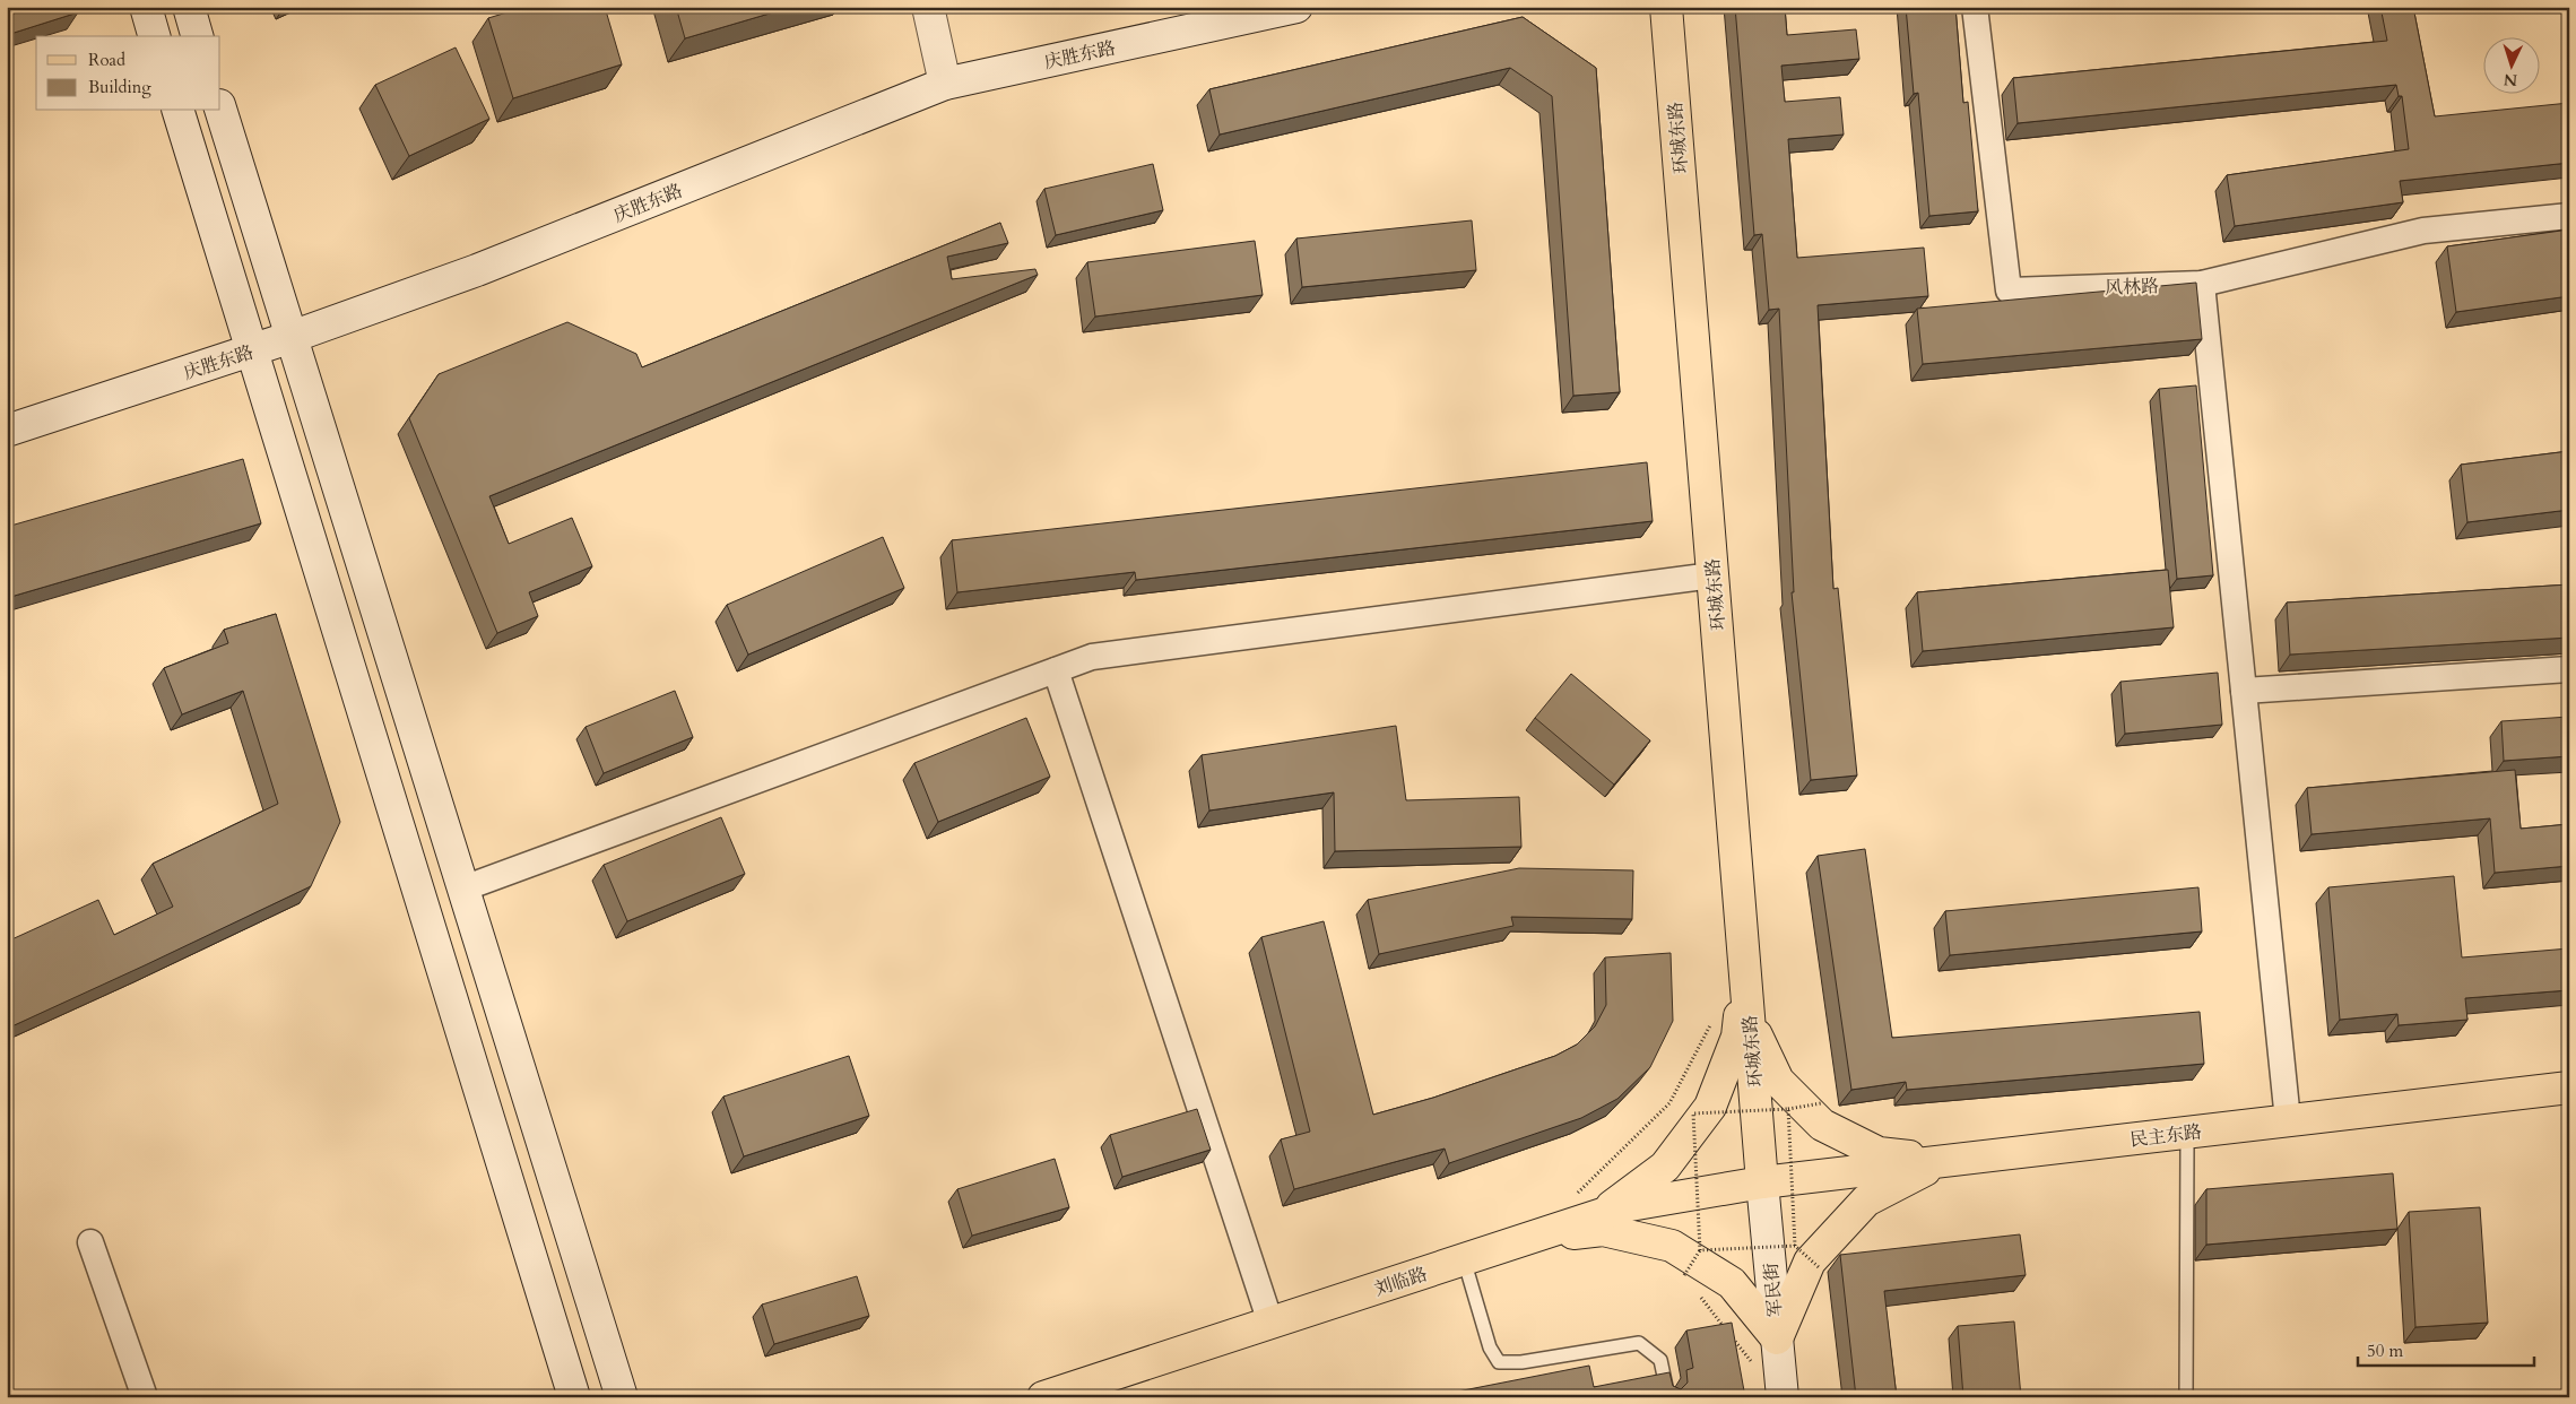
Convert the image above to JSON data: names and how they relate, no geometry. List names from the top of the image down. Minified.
{"streets":{"main road":["庆胜东路","环城东路","民主东路","刘临路","军民街"],"street":["风林路"]},"crossings":[["环城东路","民主东路"],["环城东路","刘临路"],["环城东路","军民街"],["民主东路","刘临路"],["民主东路","军民街"],["刘临路","军民街"]],"legend":["Road","Building"],"scale_bar":"50 m","north":"bottom"}
